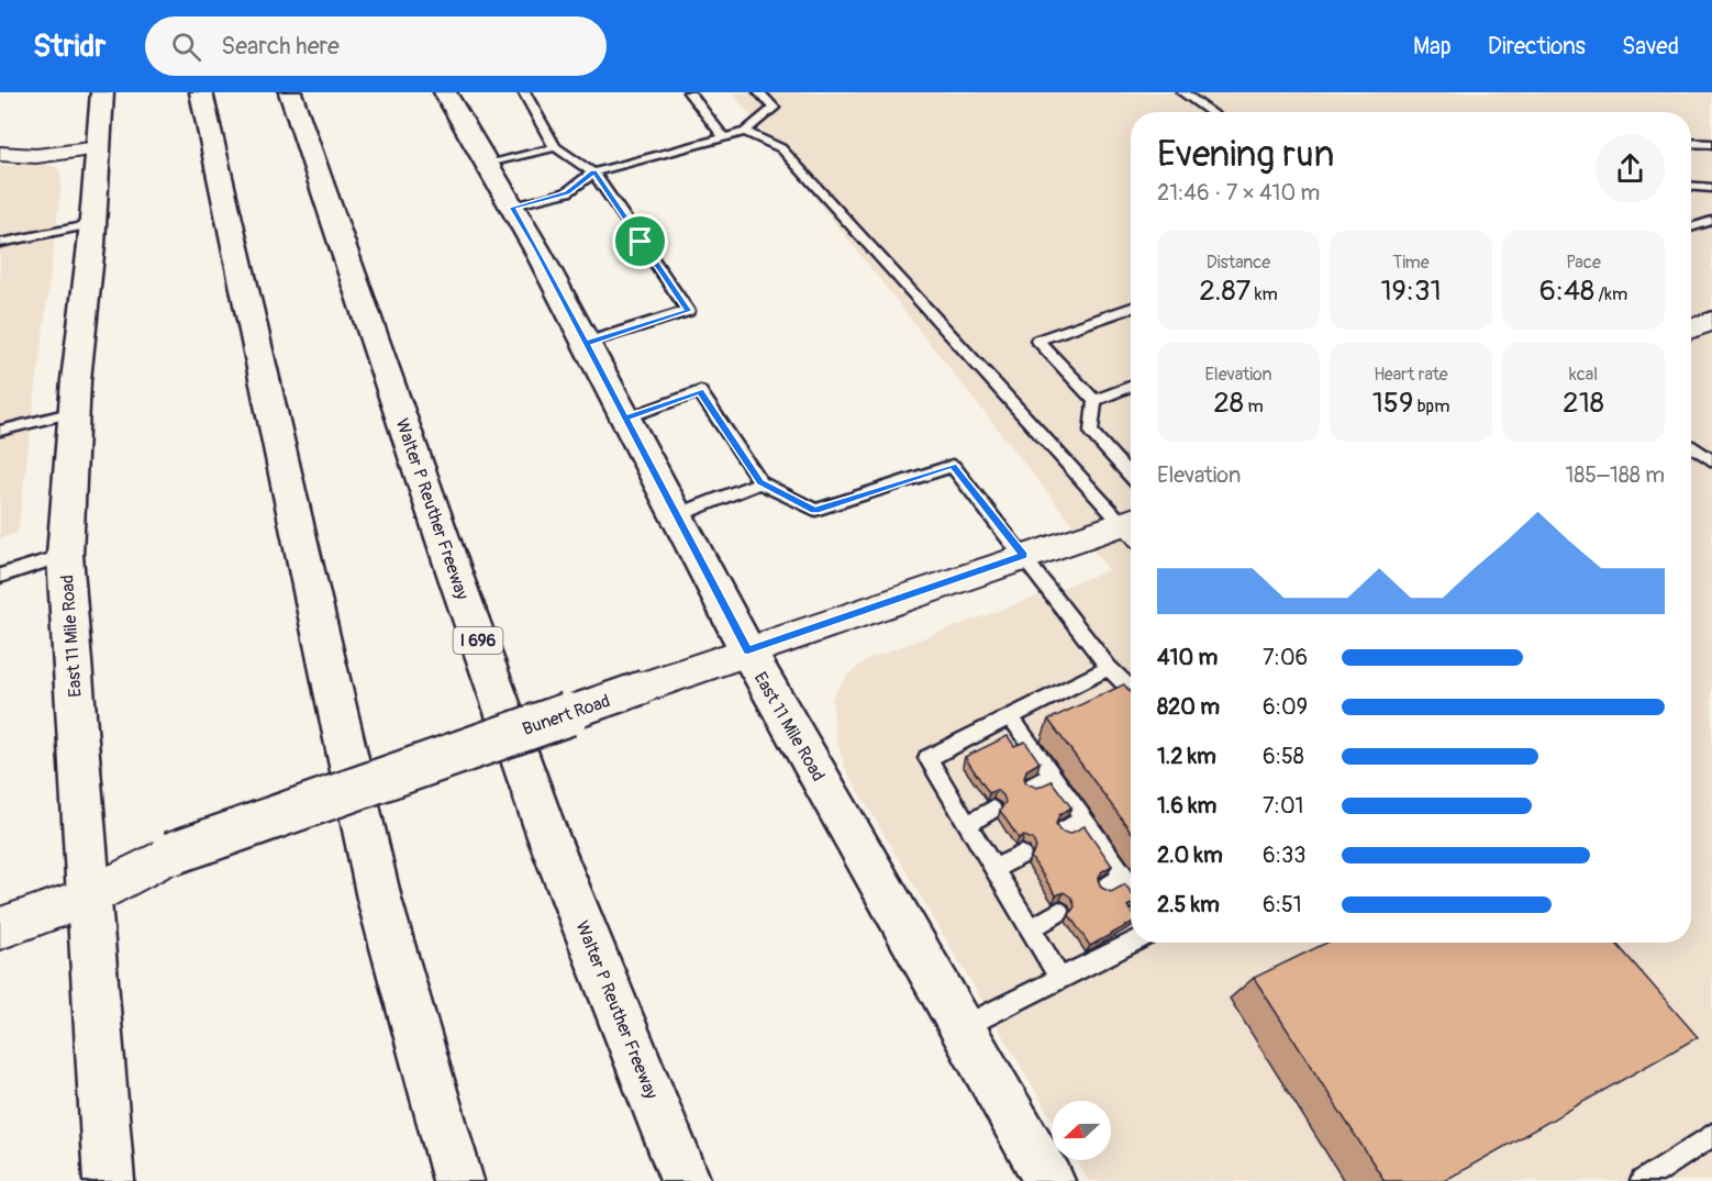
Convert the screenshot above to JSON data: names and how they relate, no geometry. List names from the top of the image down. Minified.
{"streets":{"main road":["Walter P Reuther Freeway","East 11 Mile Road","I 696"],"street":["Bunert Road"]},"crossings":[["East 11 Mile Road","Bunert Road"]],"north":"left","page":{"header":"Stridr","search":"Search here","nav":["Map","Directions","Saved"],"heading":["Evening run","21:46 · 7 × 410 m"],"stats":[["Distance","2.87 km"],["Time","19:31"],["Pace","6:48 /km"],["Elevation","28 m"],["Heart rate","159 bpm"],["kcal","218"]],"chart":["Elevation","185–188 m"],"list":[{"name":"410 m","note":"7:06"},{"name":"820 m","note":"6:09"},{"name":"1.2 km","note":"6:58"},{"name":"1.6 km","note":"7:01"},{"name":"2.0 km","note":"6:33"},{"name":"2.5 km","note":"6:51"}]}}
